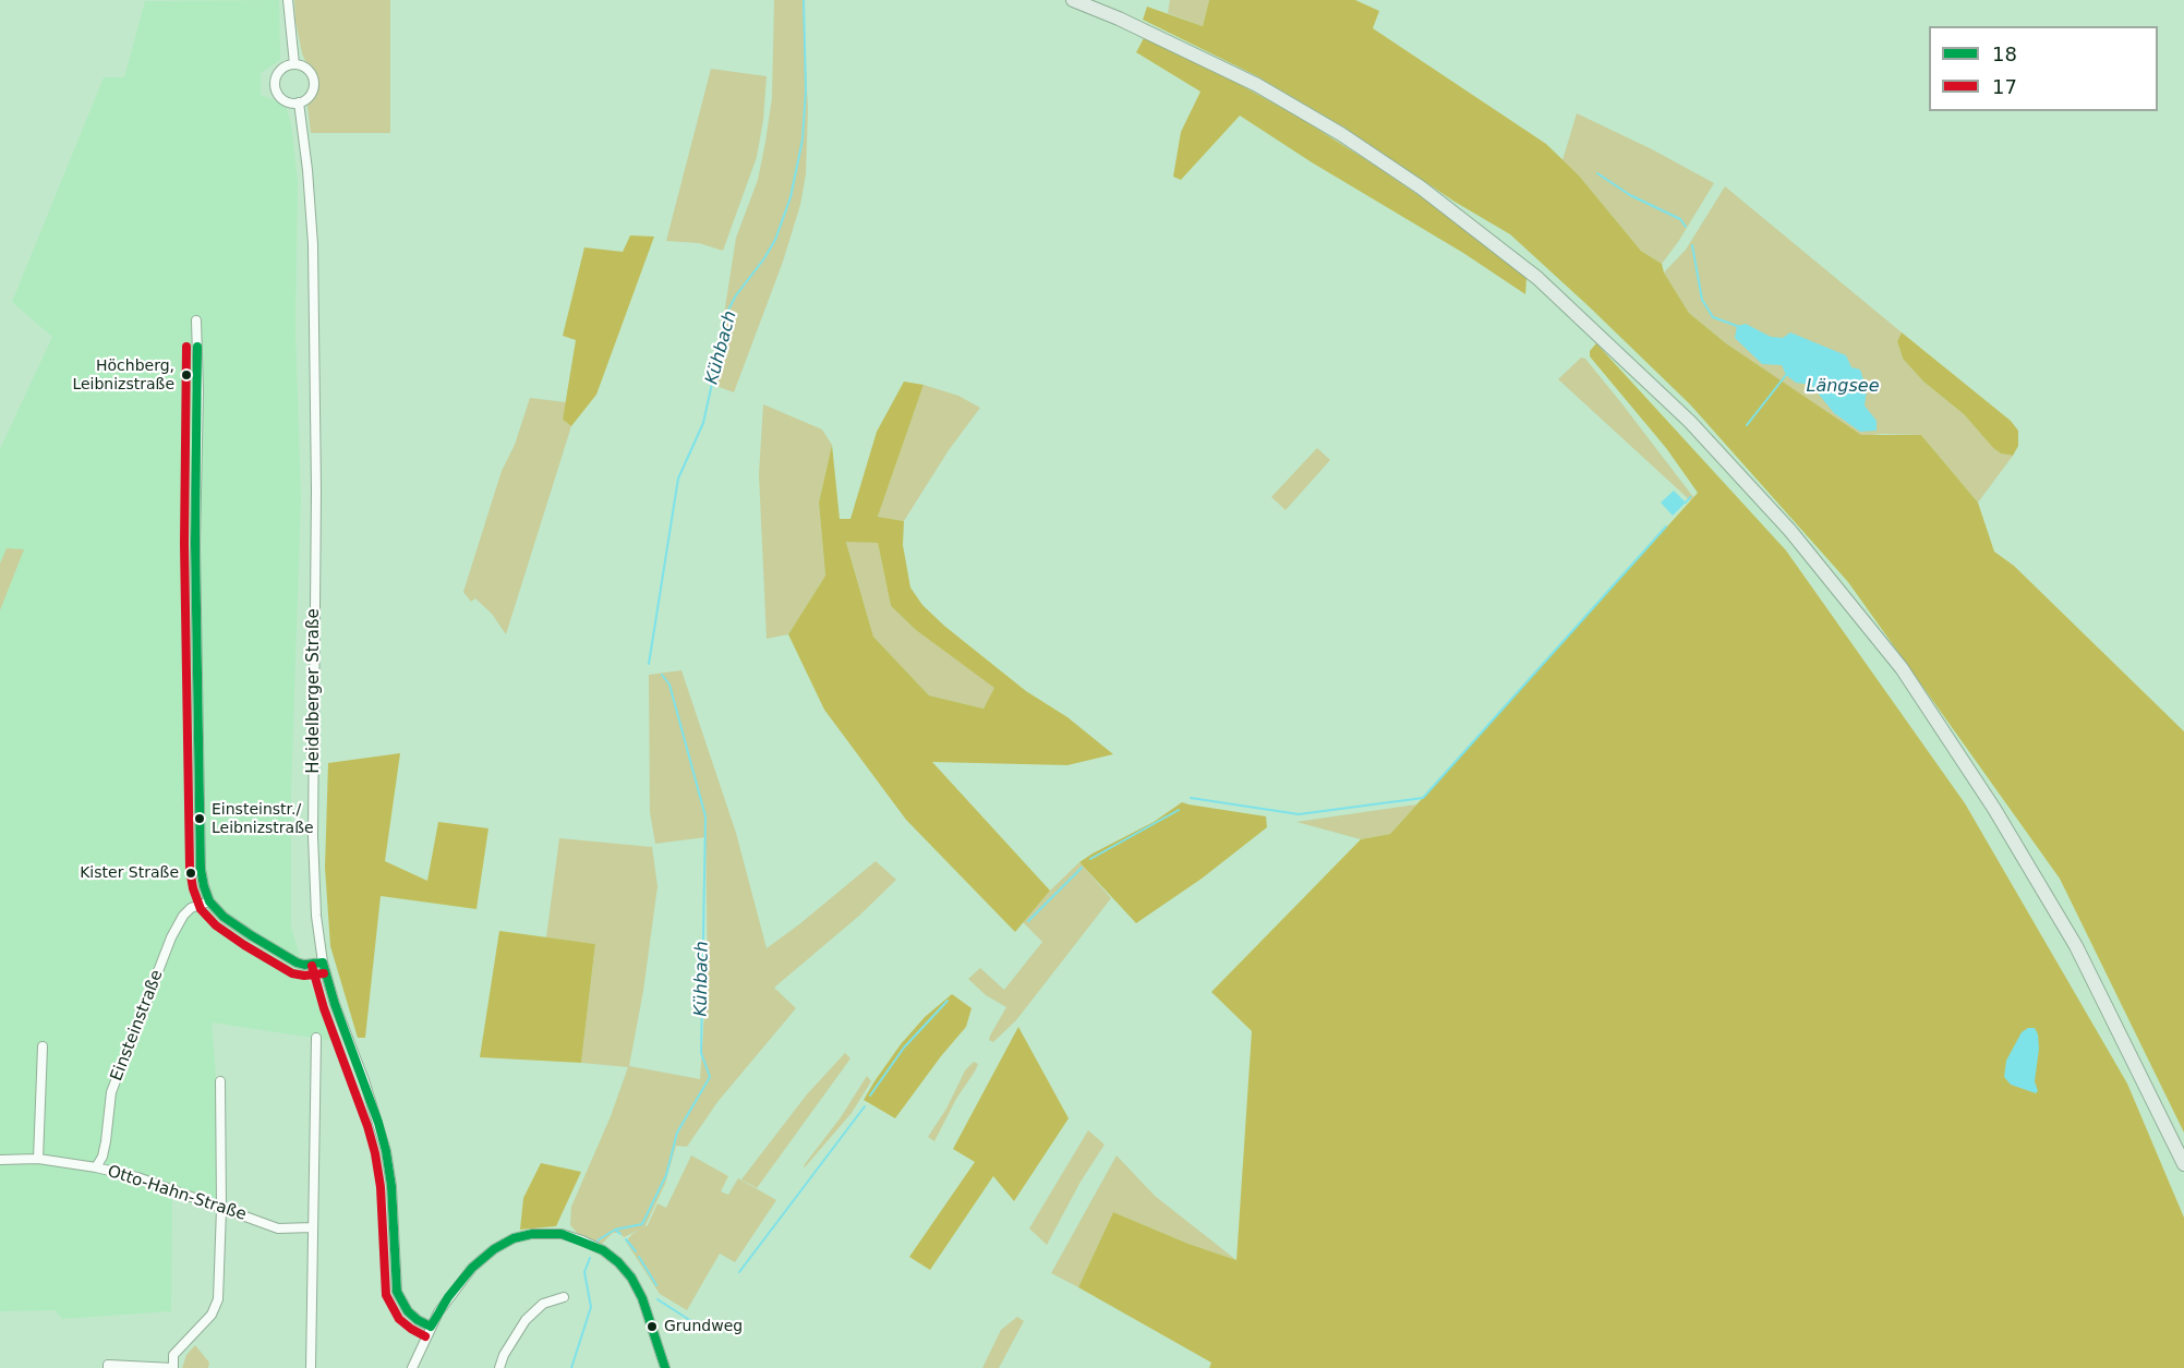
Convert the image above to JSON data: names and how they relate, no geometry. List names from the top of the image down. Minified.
{"streets":{"street":["Heidelberger Straße","Einsteinstraße","Otto-Hahn-Straße"]},"crossings":[["Einsteinstraße","Otto-Hahn-Straße"]],"water":["Kühbach","Längsee"],"places":["Höchberg, Leibnizstraße","Einsteinstr./ Leibnizstraße","Kister Straße","Grundweg"],"lines":["transit line 18","transit line 17"],"legend":["18","17"]}
